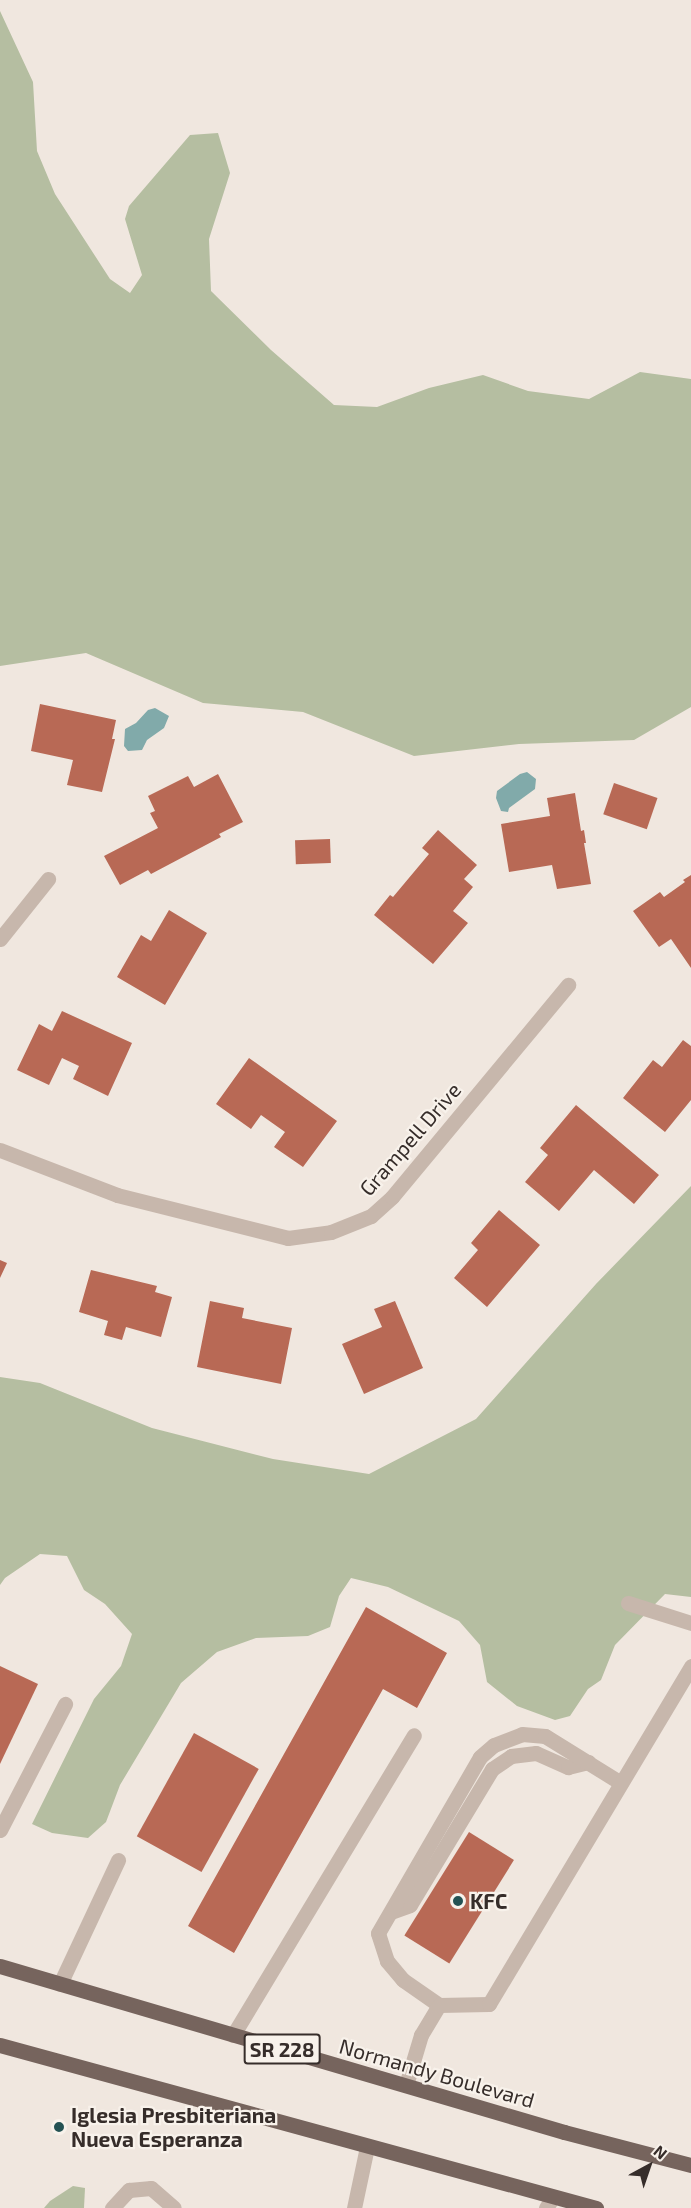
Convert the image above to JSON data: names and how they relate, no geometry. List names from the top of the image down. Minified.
{"streets":{"main road":["SR 228","Normandy Boulevard"],"street":["Grampell Drive"]},"places":["KFC","Iglesia Presbiteriana Nueva Esperanza"],"north":"top right"}
